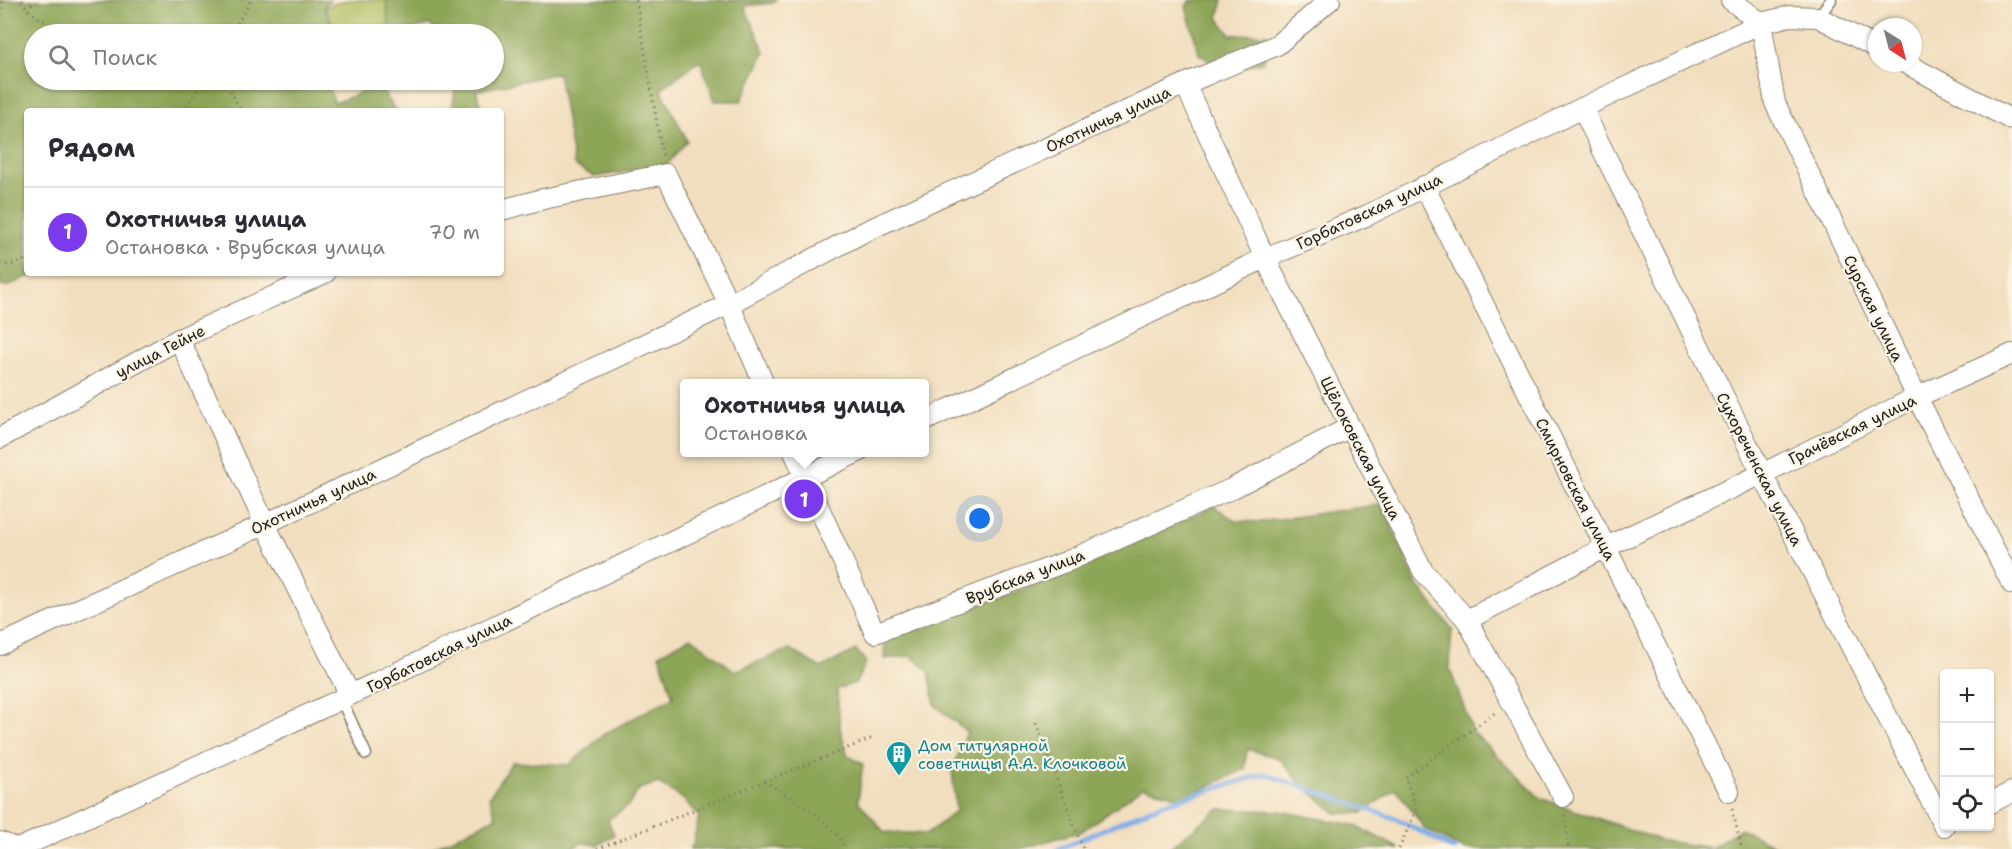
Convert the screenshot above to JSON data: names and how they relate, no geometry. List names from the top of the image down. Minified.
{"streets":{"street":["Охотничья улица","Горбатовская улица","Сурская улица","улица Гейне","Грачёвская улица","Щёлоковская улица","Сухореченская улица","Смирновская улица","Врубская улица"]},"crossings":[["Охотничья улица","Щёлоковская улица"],["Горбатовская улица","Сурская улица"],["Горбатовская улица","Щёлоковская улица"],["Горбатовская улица","Сухореченская улица"],["Горбатовская улица","Смирновская улица"],["Горбатовская улица","Врубская улица"],["Сурская улица","Грачёвская улица"],["Грачёвская улица","Щёлоковская улица"],["Грачёвская улица","Сухореченская улица"],["Грачёвская улица","Смирновская улица"],["Щёлоковская улица","Врубская улица"]],"places":{"building":["Дом титулярной советницы А.А. Клочковой"]},"north":"bottom right","page":{"search":"Поиск","heading":"Рядом","list":[{"mark":"1","name":"Охотничья улица","note":"Остановка · Врубская улица","value":"70 m"}],"popup":["Охотничья улица","Остановка"],"pins":"1","map_buttons":["+","−"]}}
